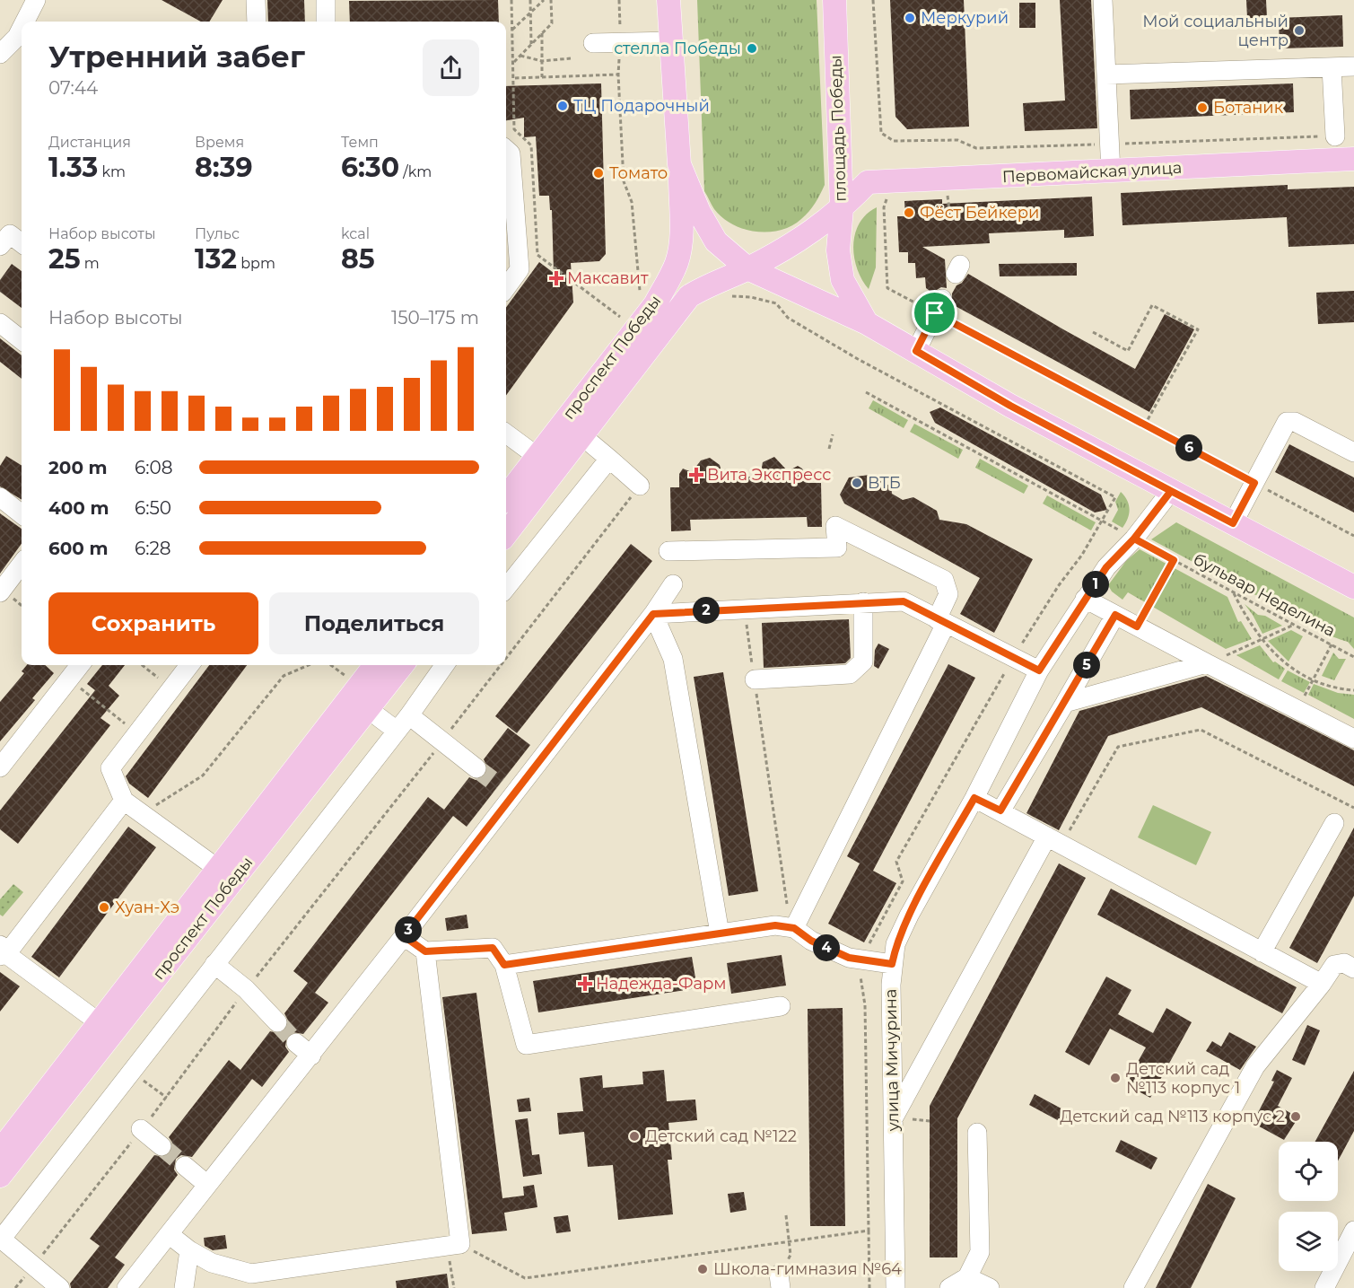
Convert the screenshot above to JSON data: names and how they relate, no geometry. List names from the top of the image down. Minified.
{"streets":{"main road":["площадь Победы","Первомайская улица","проспект Победы"],"street":["улица Мичурина"],"path":["бульвар Неделина"]},"crossings":[["площадь Победы","Первомайская улица"],["площадь Победы","проспект Победы"],["бульвар Неделина","улица Мичурина"]],"places":{"other":["Меркурий","Мой социальный центр","стелла Победы","ТЦ Подарочный","Ботаник","Томато","Фёст Бейкери","ВТБ","Хуан-Хэ","Детский сад №113 корпус 1","Детский сад №113 корпус 2","Детский сад №122","Школа-гимназия №64"],"health":["Максавит","Вита Экспресс","Надежда-Фарм"]},"page":{"heading":["Утренний забег","07:44"],"stats":[["Дистанция","1.33 km"],["Время","8:39"],["Темп","6:30 /km"],["Набор высоты","25 m"],["Пульс","132 bpm"],["kcal","85"]],"chart":["Набор высоты","150–175 m"],"pins":["6","1","2","5","3","4"],"list":[{"name":"200 m","note":"6:08"},{"name":"400 m","note":"6:50"},{"name":"600 m","note":"6:28"}],"buttons":["Сохранить","Поделиться"]}}
